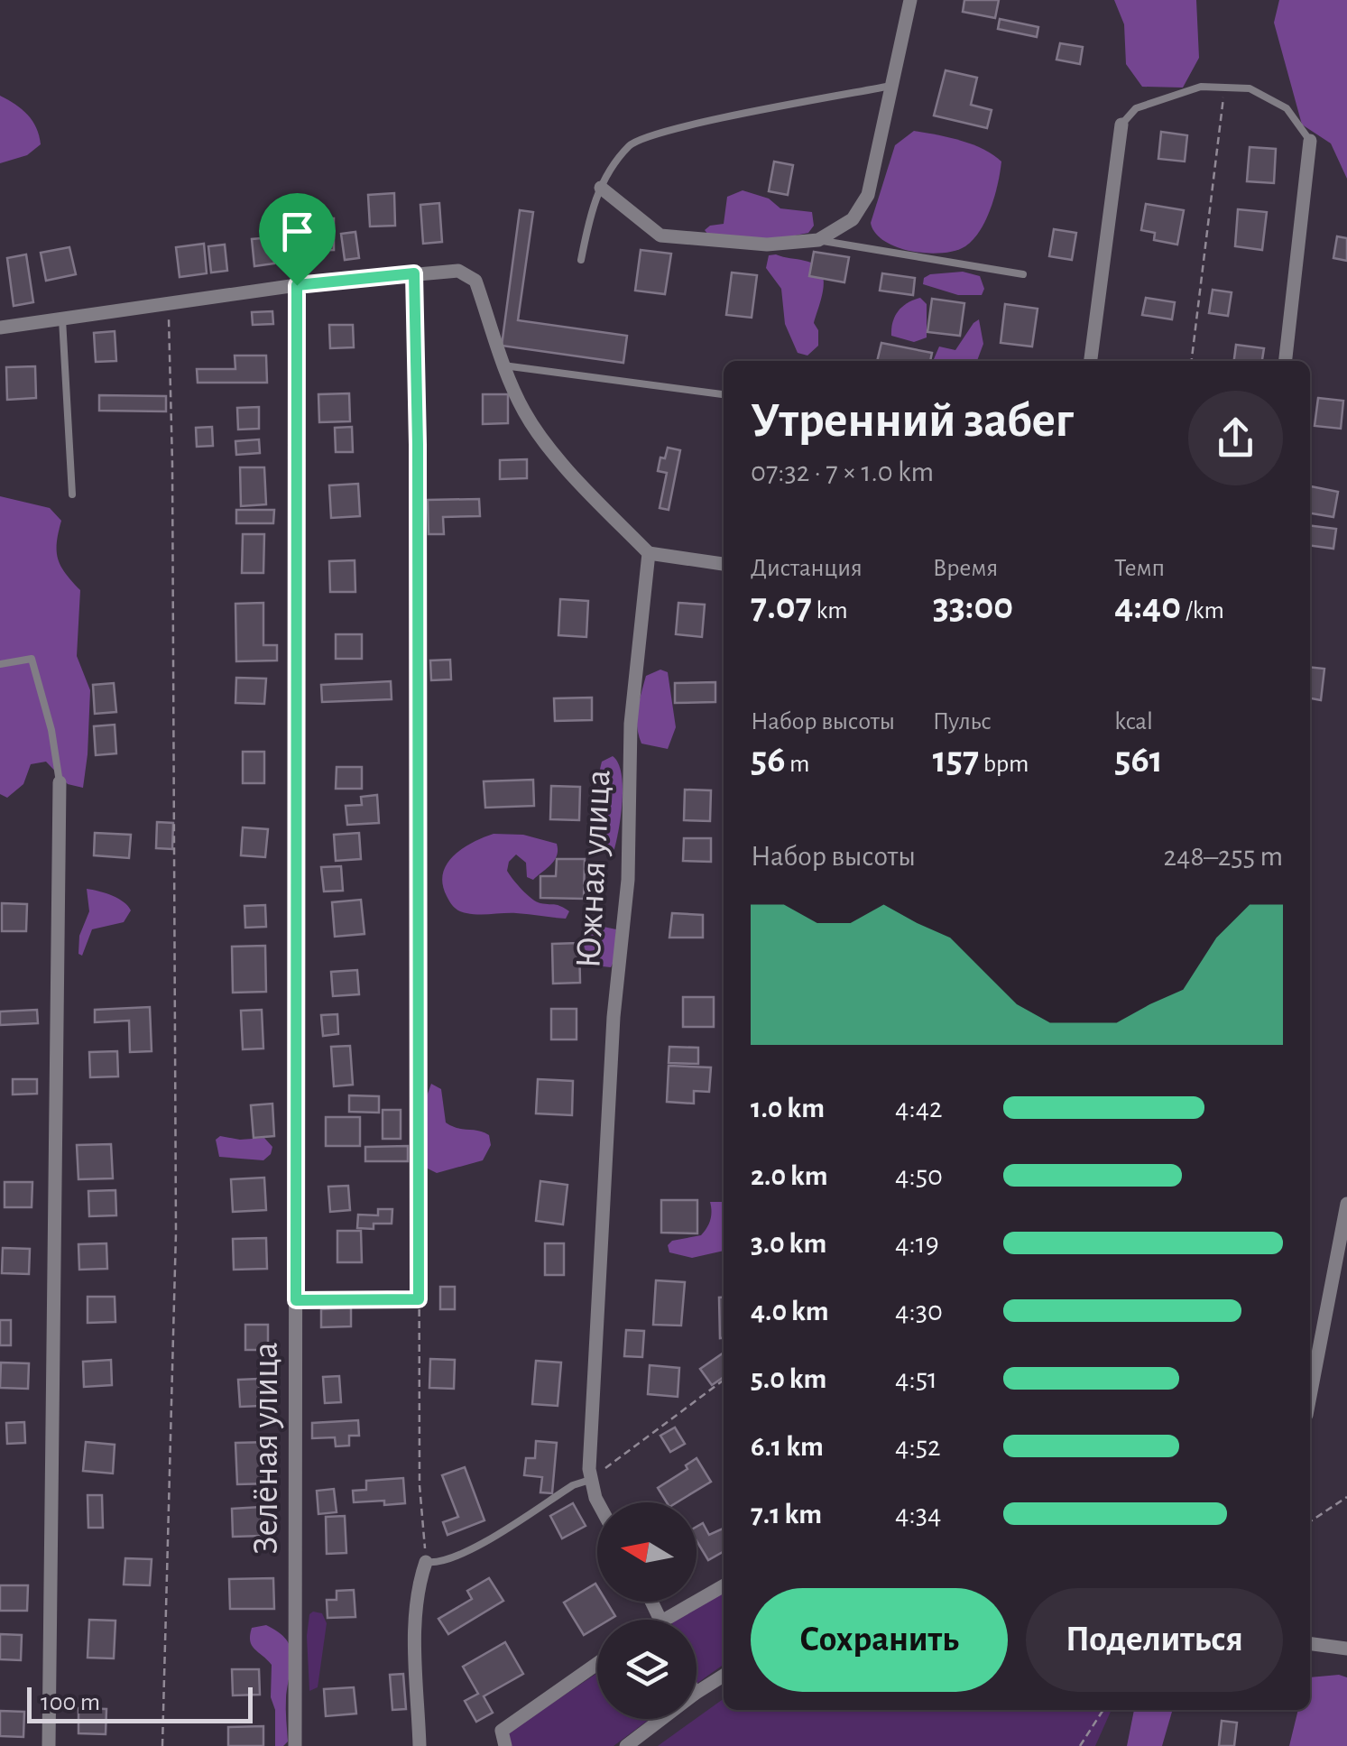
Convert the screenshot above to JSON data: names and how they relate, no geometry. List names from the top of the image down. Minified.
{"streets":{"street":["Южная улица","Зелёная улица"]},"scale_bar":"100 m","north":"left","page":{"heading":["Утренний забег","07:32 · 7 × 1.0 km"],"stats":[["Дистанция","7.07 km"],["Время","33:00"],["Темп","4:40 /km"],["Набор высоты","56 m"],["Пульс","157 bpm"],["kcal","561"]],"chart":["Набор высоты","248–255 m"],"list":[{"name":"1.0 km","note":"4:42"},{"name":"2.0 km","note":"4:50"},{"name":"3.0 km","note":"4:19"},{"name":"4.0 km","note":"4:30"},{"name":"5.0 km","note":"4:51"},{"name":"6.1 km","note":"4:52"},{"name":"7.1 km","note":"4:34"}],"buttons":["Сохранить","Поделиться"],"scale":"100 m"}}
